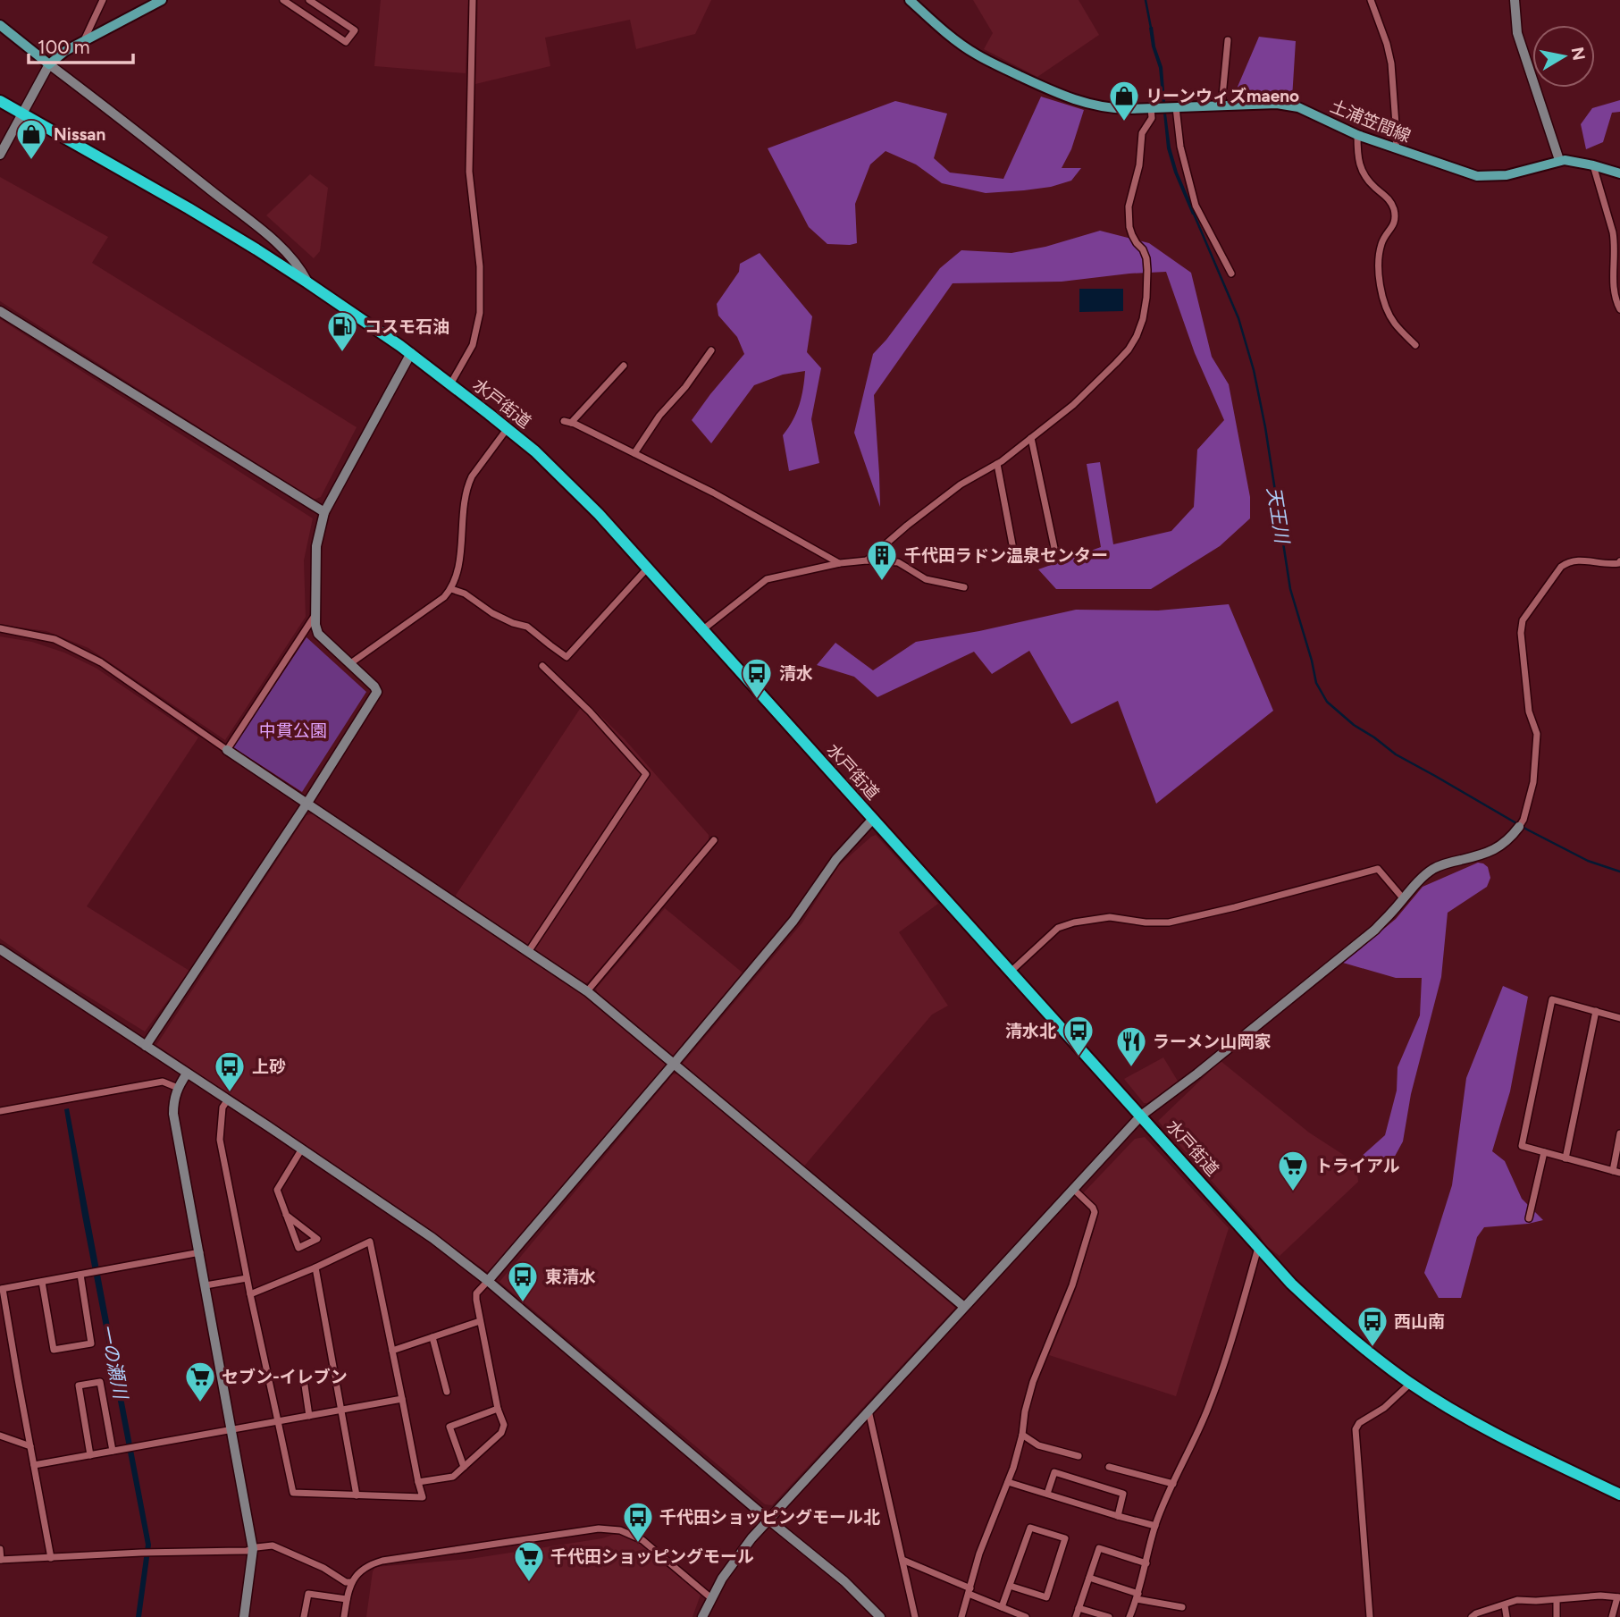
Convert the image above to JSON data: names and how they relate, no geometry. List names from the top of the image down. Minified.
{"streets":{"highway":["水戸街道"],"main road":["土浦笠間線"]},"water":["天王川","一の瀬川"],"parks":["中貫公園"],"places":{"shop":["リーンウィズmaeno","Nissan"],"fuel station":["コスモ石油"],"building":["千代田ラドン温泉センター"],"bus stop":["清水","清水北","上砂","東清水","西山南","千代田ショッピングモール北"],"restaurant":["ラーメン山岡家"],"supermarket":["トライアル","セブン-イレブン","千代田ショッピングモール"]},"scale_bar":"100 m","north":"right"}
